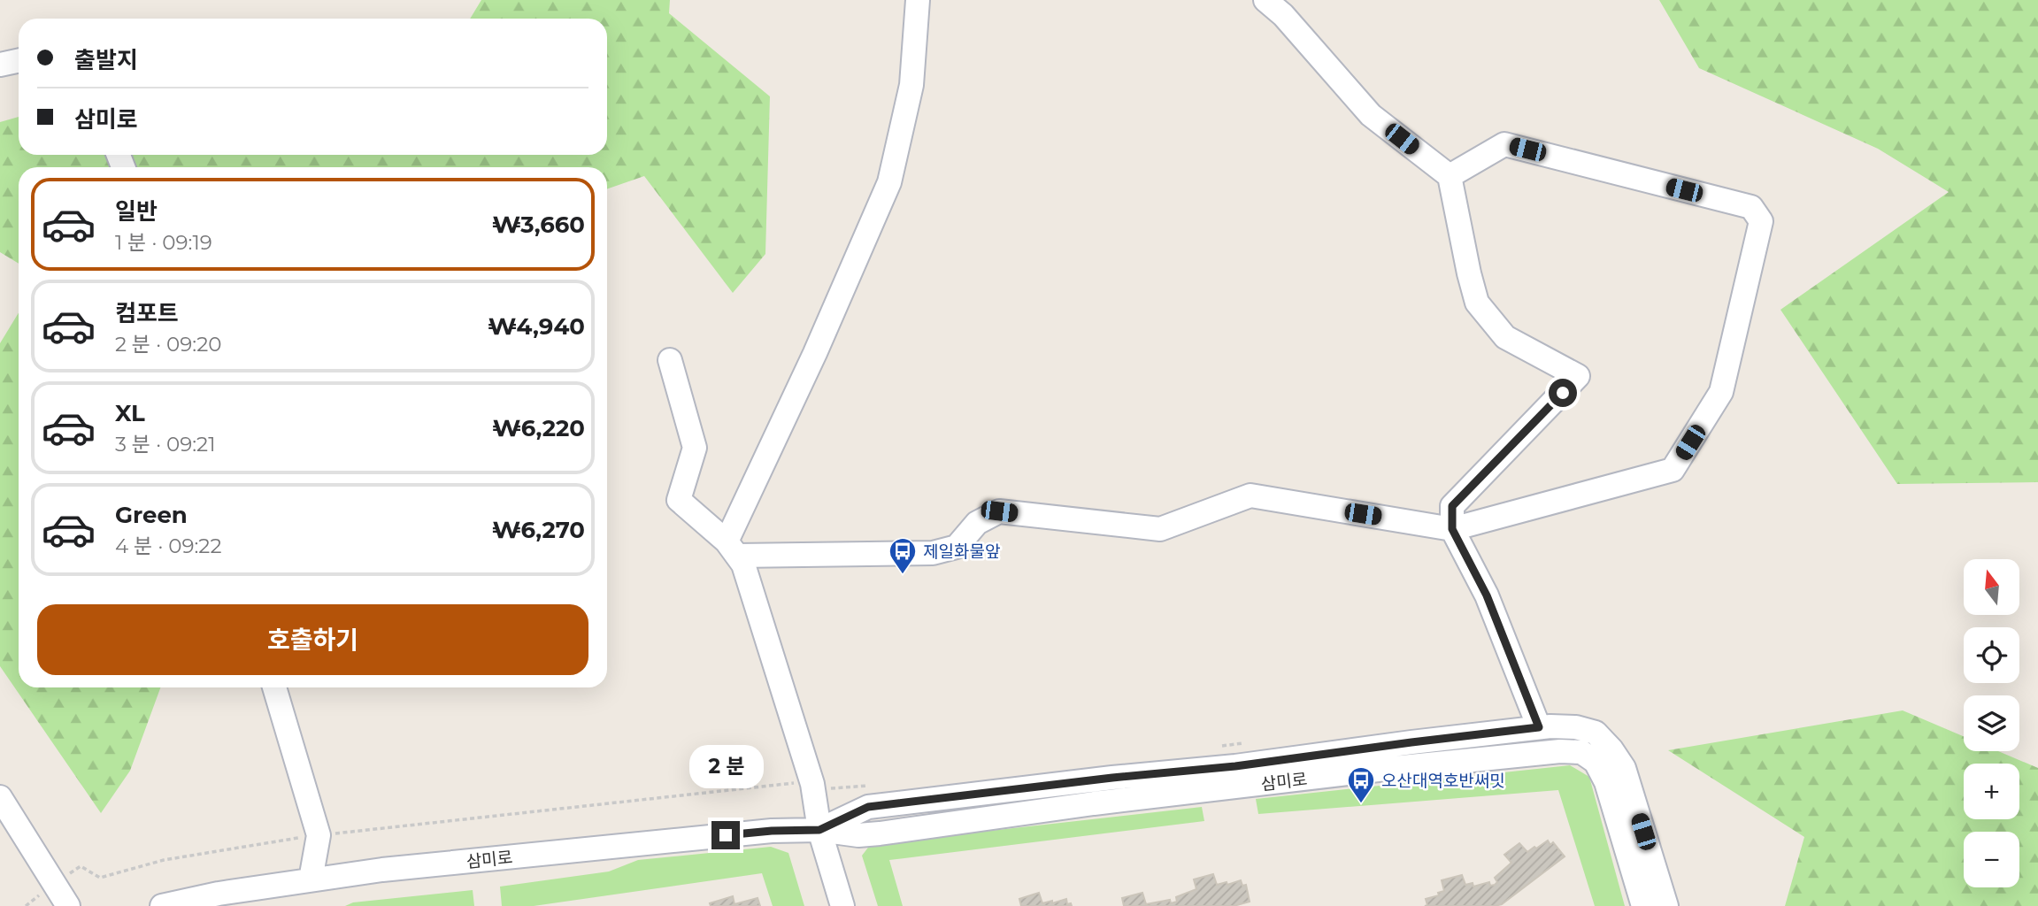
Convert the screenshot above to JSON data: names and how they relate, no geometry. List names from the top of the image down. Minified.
{"streets":{"street":["삼미로"]},"places":{"bus stop":["제일화물앞","오산대역호반써밋"]},"north":"top","page":{"banner":["출발지","삼미로"],"list":[{"name":"일반","note":"1 분 · 09:19","value":"₩3,660"},{"name":"컴포트","note":"2 분 · 09:20","value":"₩4,940"},{"name":"XL","note":"3 분 · 09:21","value":"₩6,220"},{"name":"Green","note":"4 분 · 09:22","value":"₩6,270"}],"map_buttons":["+","−"],"buttons":"호출하기","bubble":"2 분"}}
